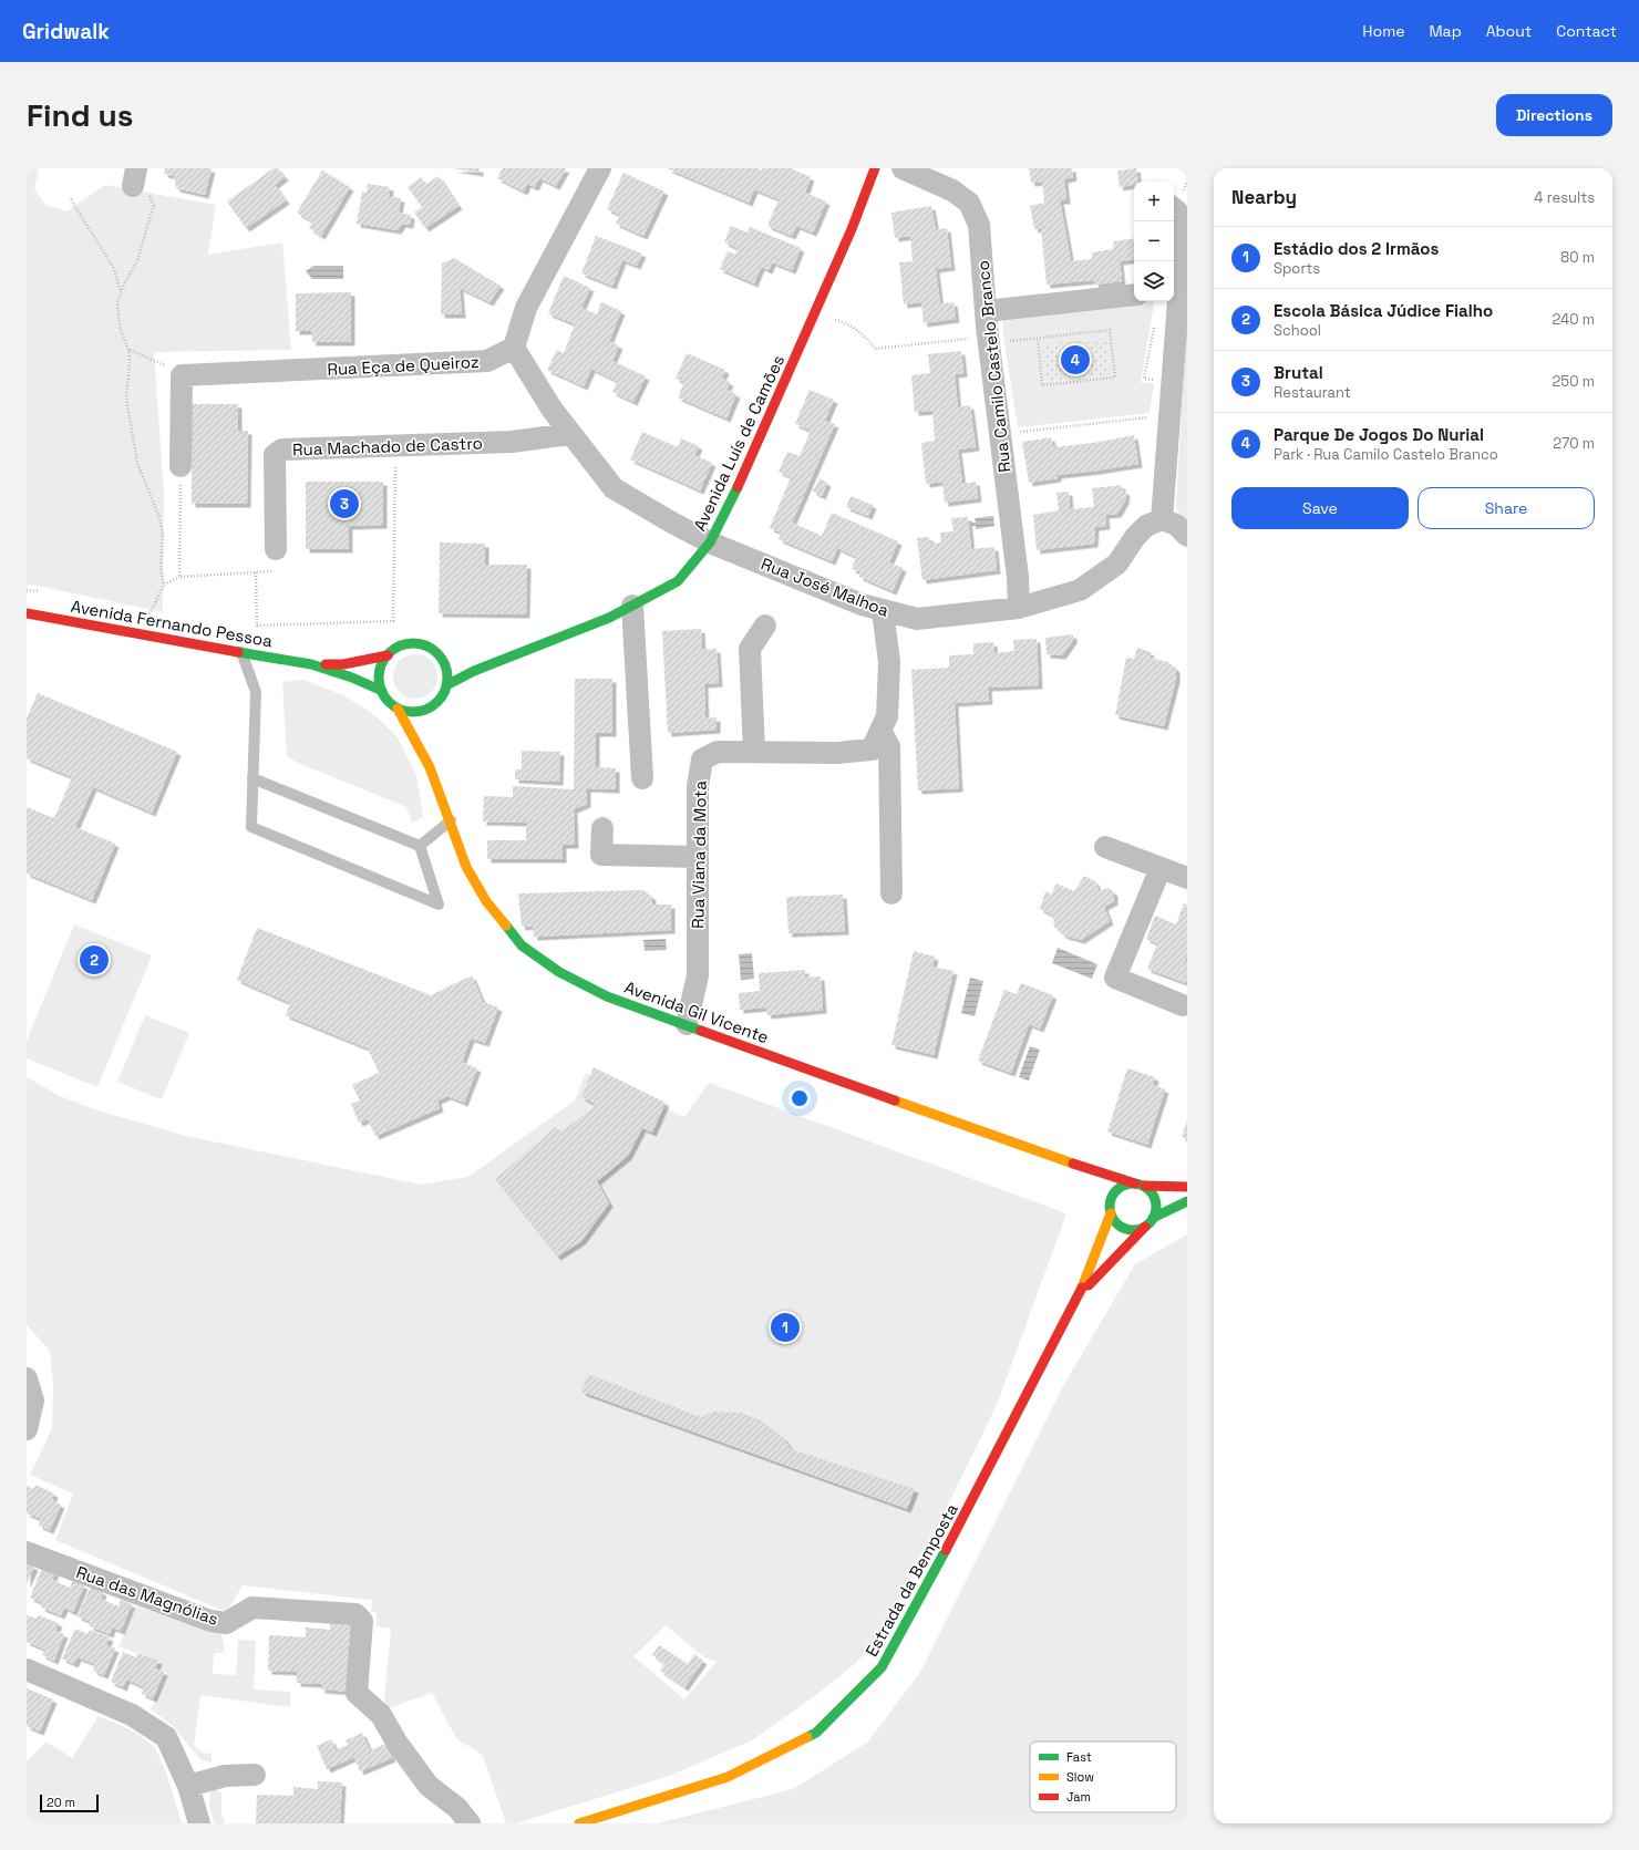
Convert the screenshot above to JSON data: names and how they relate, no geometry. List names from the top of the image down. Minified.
{"streets":{"street":["Rua Eça de Queiroz","Rua Camilo Castelo Branco","Avenida Luís de Camões","Rua Machado de Castro","Rua José Malhoa","Avenida Fernando Pessoa","Rua Viana da Mota","Avenida Gil Vicente","Estrada da Bemposta","Rua das Magnólias"]},"crossings":[["Rua Eça de Queiroz","Rua José Malhoa"],["Rua Camilo Castelo Branco","Rua José Malhoa"],["Avenida Luís de Camões","Rua José Malhoa"],["Rua Machado de Castro","Rua José Malhoa"],["Rua José Malhoa","Rua Viana da Mota"],["Rua Viana da Mota","Avenida Gil Vicente"]],"legend":["Fast","Slow","Jam"],"scale_bar":"20 m","page":{"header":"Gridwalk","nav":["Home","Map","About","Contact"],"buttons":["Directions",["Save","Share"]],"title":"Find us","heading":["Nearby","4 results"],"map_buttons":["+","−"],"list":[{"mark":"1","name":"Estádio dos 2 Irmãos","note":"Sports","value":"80 m"},{"mark":"2","name":"Escola Básica Júdice Fialho","note":"School","value":"240 m"},{"mark":"3","name":"Brutal","note":"Restaurant","value":"250 m"},{"mark":"4","name":"Parque De Jogos Do Nurial","note":"Park · Rua Camilo Castelo Branco","value":"270 m"}],"pins":["4","3","2","1"],"scale":"20 m"}}
